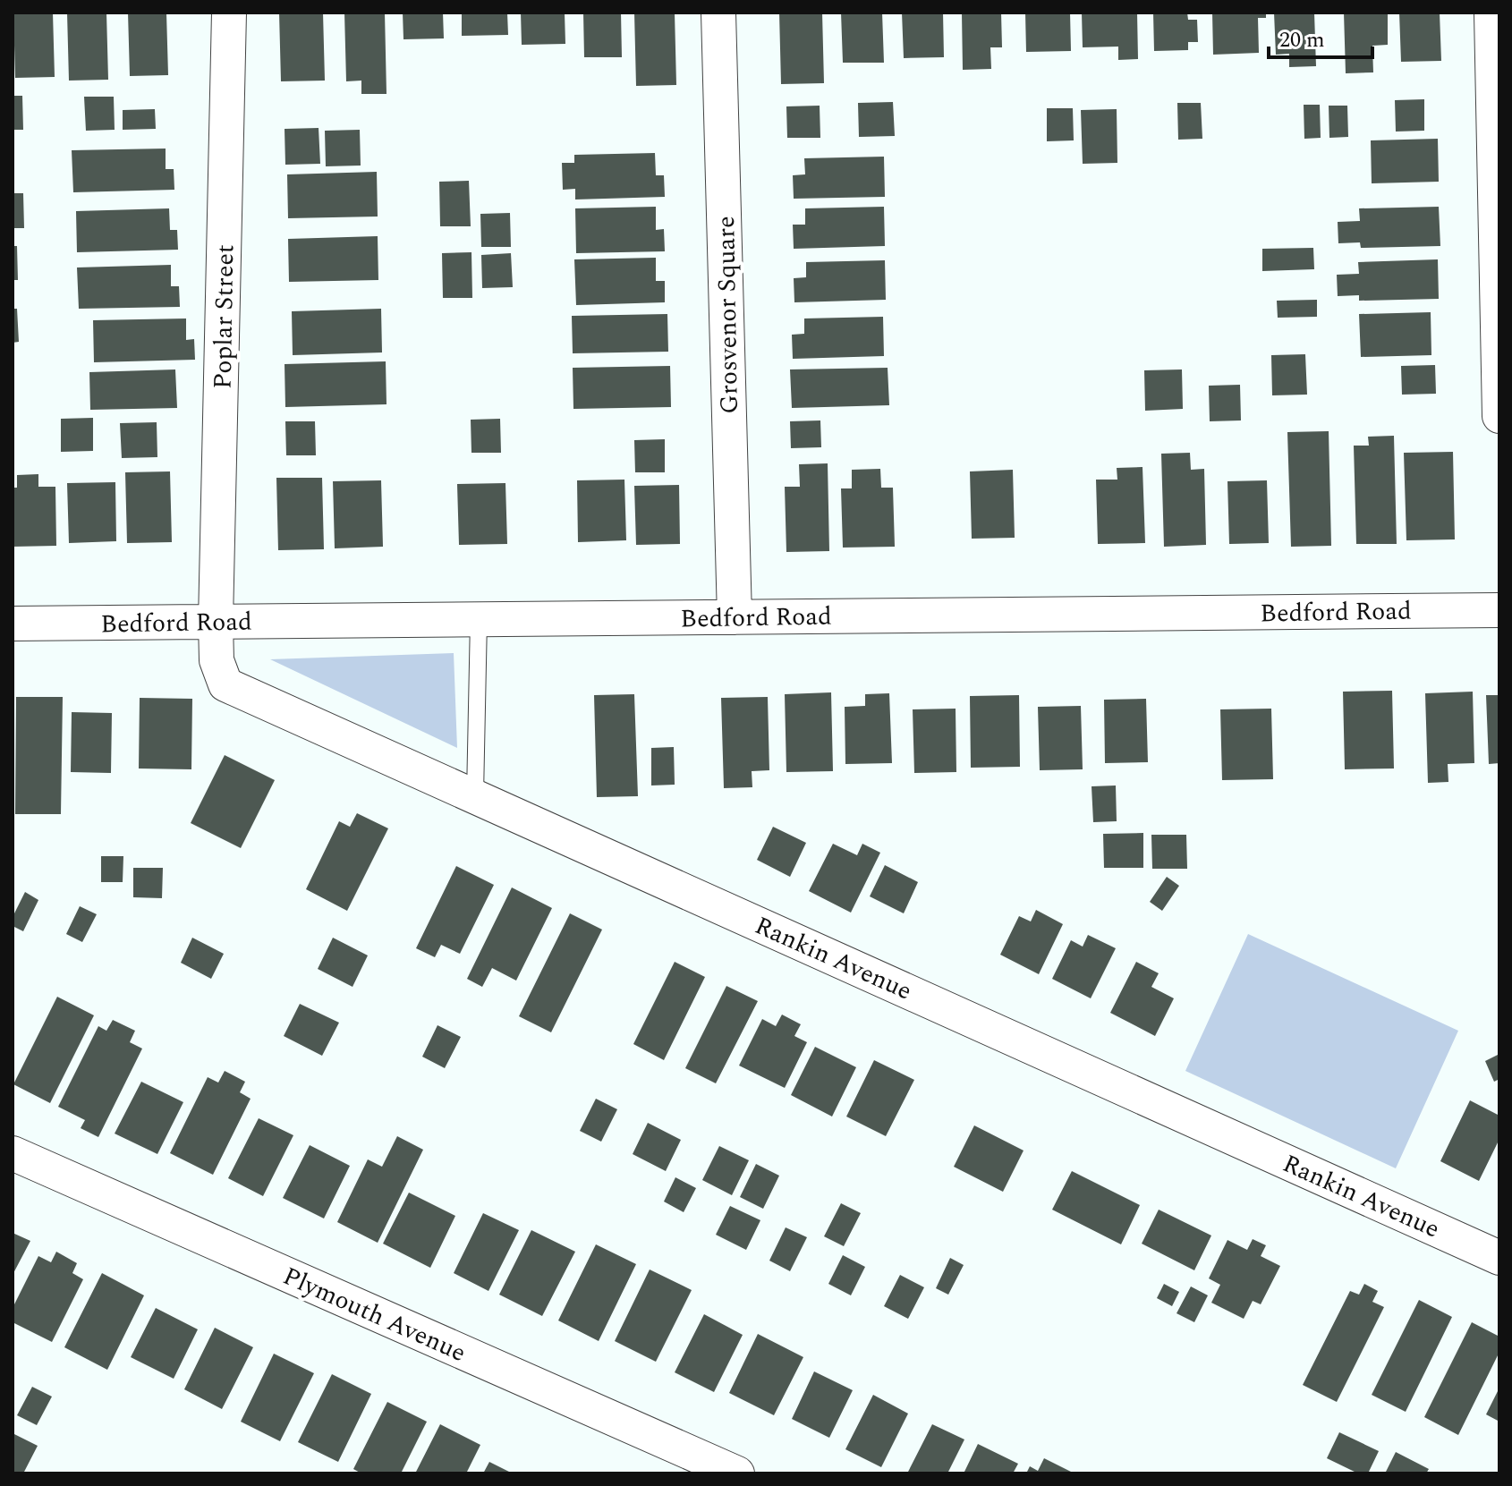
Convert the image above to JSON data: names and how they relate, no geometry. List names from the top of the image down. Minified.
{"streets":{"street":["Grosvenor Square","Poplar Street","Bedford Road","Rankin Avenue","Plymouth Avenue"]},"crossings":[["Grosvenor Square","Bedford Road"],["Poplar Street","Bedford Road"],["Poplar Street","Rankin Avenue"],["Bedford Road","Rankin Avenue"]],"scale_bar":"20 m"}
